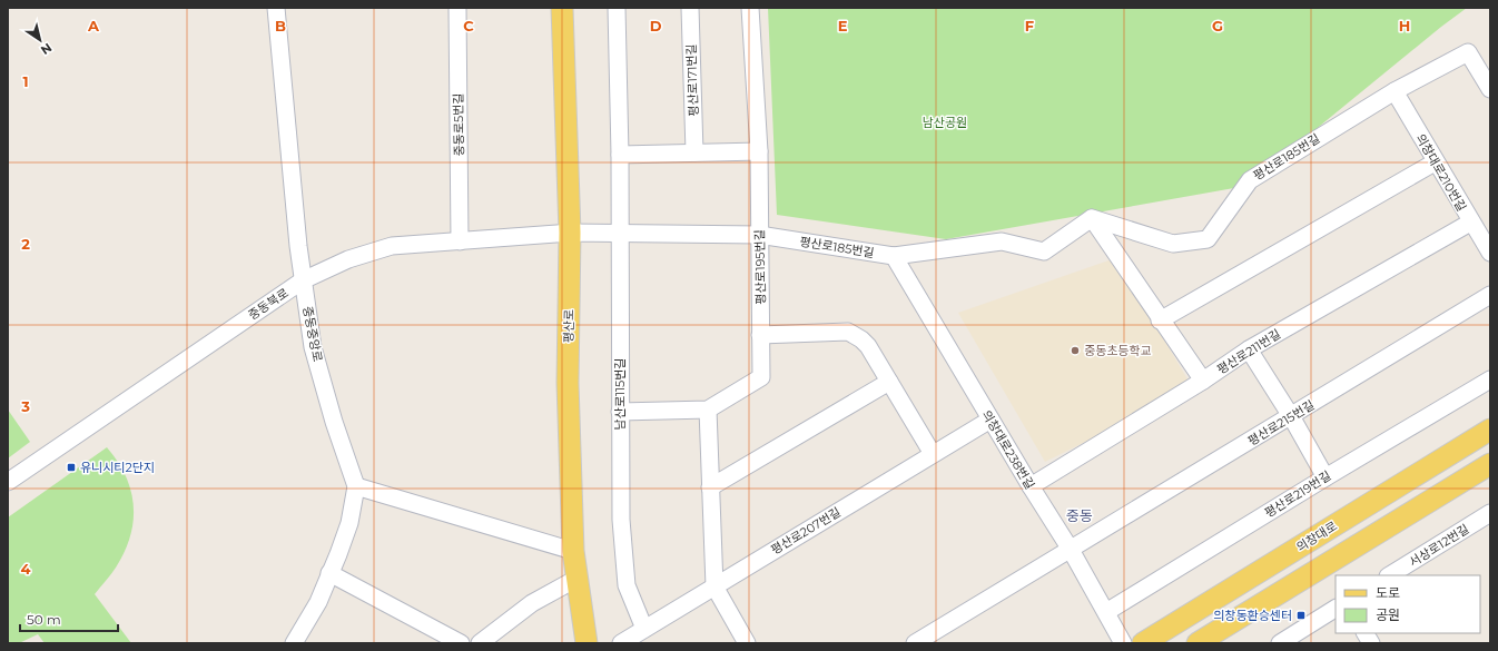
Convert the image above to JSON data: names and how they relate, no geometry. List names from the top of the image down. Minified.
{"streets":{"main road":["평산로","의창대로"],"street":["평산로171번길","중동로5번길","평산로185번길","의창대로210번길","평산로195번길","중동북로","중동중앙로","평산로211번길","남산로115번길","평산로215번길","의창대로238번길","평산로219번길","평산로207번길","서상로12번길"]},"crossings":[["중동로5번길","중동북로"],["평산로185번길","의창대로210번길"],["평산로185번길","평산로195번길"],["평산로185번길","중동북로"],["평산로185번길","평산로"],["평산로185번길","남산로115번길"],["평산로185번길","의창대로238번길"],["의창대로210번길","평산로211번길"],["평산로195번길","남산로115번길"],["중동북로","평산로"],["중동북로","중동중앙로"],["평산로211번길","의창대로238번길"],["남산로115번길","평산로207번길"],["평산로215번길","의창대로238번길"],["의창대로238번길","평산로219번길"],["의창대로238번길","평산로207번길"]],"districts":["중동"],"parks":["남산공원"],"places":{"other":["중동초등학교"],"transit":["유니시티2단지","의창동환승센터"]},"legend":["도로","공원"],"scale_bar":"50 m","north":"bottom right","grid":{"columns":["A","B","C","D","E","F","G","H"],"rows":["1","2","3","4"]}}
